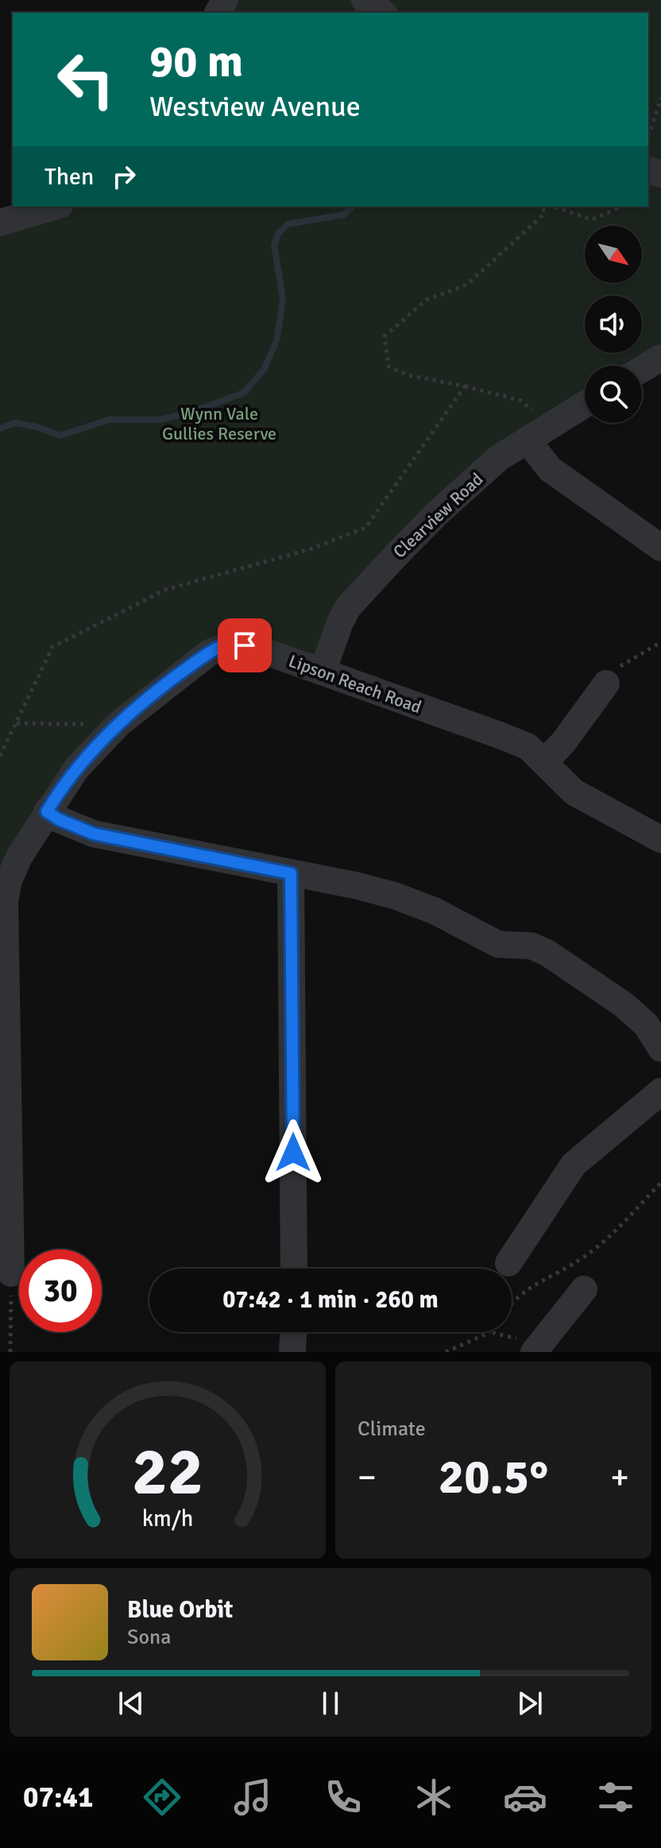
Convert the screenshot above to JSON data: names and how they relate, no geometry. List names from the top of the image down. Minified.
{"streets":{"street":["Clearview Road","Lipson Reach Road"]},"crossings":[["Clearview Road","Lipson Reach Road"]],"parks":["Wynn Vale Gullies Reserve"],"north":"bottom right","page":{"turn":["90 m","Westview Avenue"],"then":"Then","limit":"30","trip":"07:42 · 1 min · 260 m","tile":"Climate","heat":["−","20.5°","+"],"song":["Blue Orbit","Sona"],"tabs":"07:41","gauge":["22","km/h"]}}
